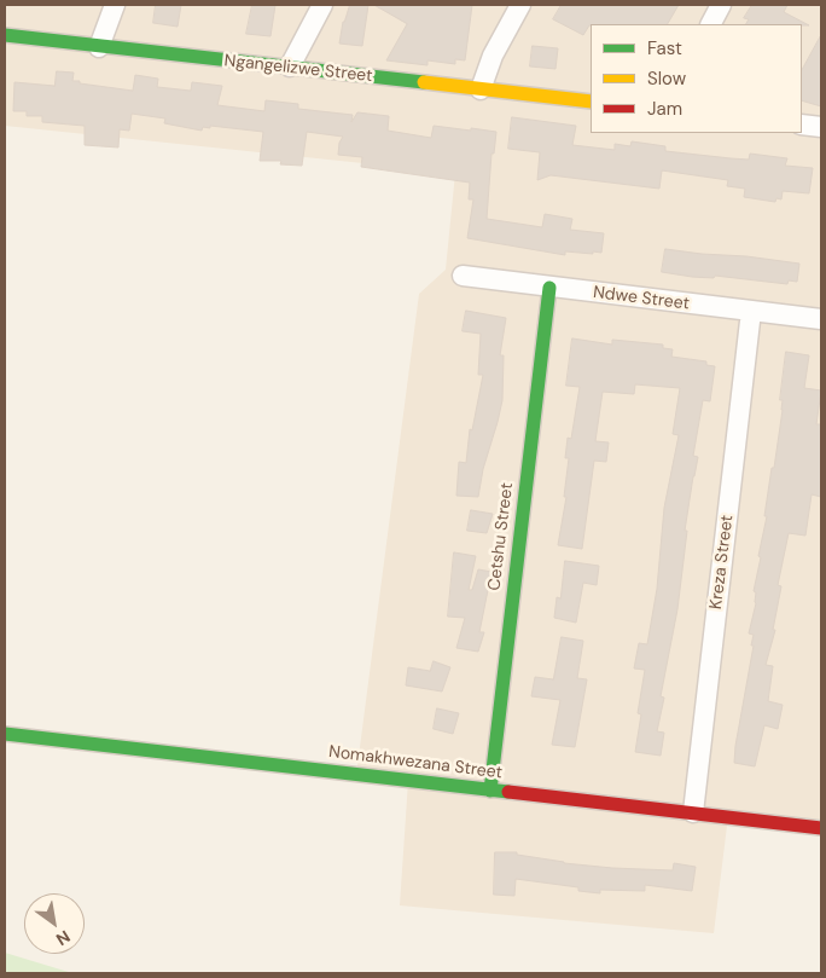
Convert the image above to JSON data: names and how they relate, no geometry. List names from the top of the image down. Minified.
{"streets":{"street":["Ngangelizwe Street","Ndwe Street","Cetshu Street","Kreza Street","Nomakhwezana Street"]},"crossings":[["Ndwe Street","Cetshu Street"],["Ndwe Street","Kreza Street"],["Cetshu Street","Nomakhwezana Street"],["Kreza Street","Nomakhwezana Street"]],"legend":["Fast","Slow","Jam"],"north":"bottom right"}
